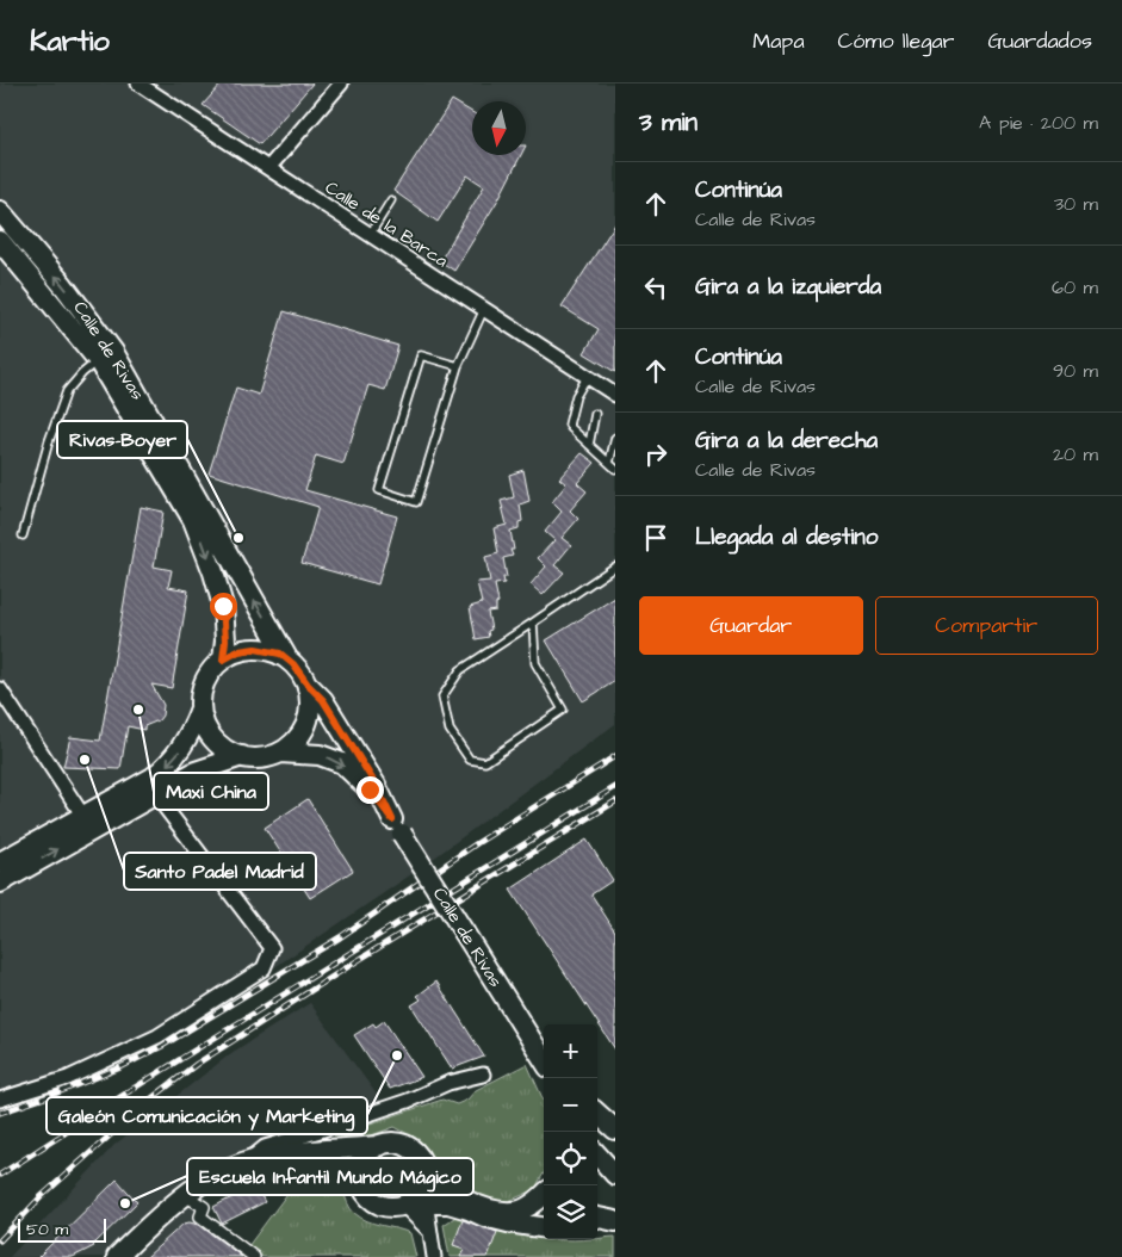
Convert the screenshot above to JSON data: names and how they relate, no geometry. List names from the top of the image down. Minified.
{"streets":{"main road":["Calle de Rivas"],"street":["Calle de la Barca"]},"places":["Rivas-Boyer","Maxi China","Santo Padel Madrid","Galeón Comunicación y Marketing","Escuela Infantil Mundo Mágico"],"scale_bar":"50 m","north":"bottom","page":{"header":"Kartio","nav":["Mapa","Cómo llegar","Guardados"],"heading":["3 min","A pie · 200 m"],"list":[["Continúa","Calle de Rivas","30 m"],["Gira a la izquierda","60 m"],["Continúa","Calle de Rivas","90 m"],["Gira a la derecha","Calle de Rivas","20 m"],"Llegada al destino"],"buttons":["Guardar","Compartir"],"map_buttons":["+","−"],"scale":"50 m"}}
